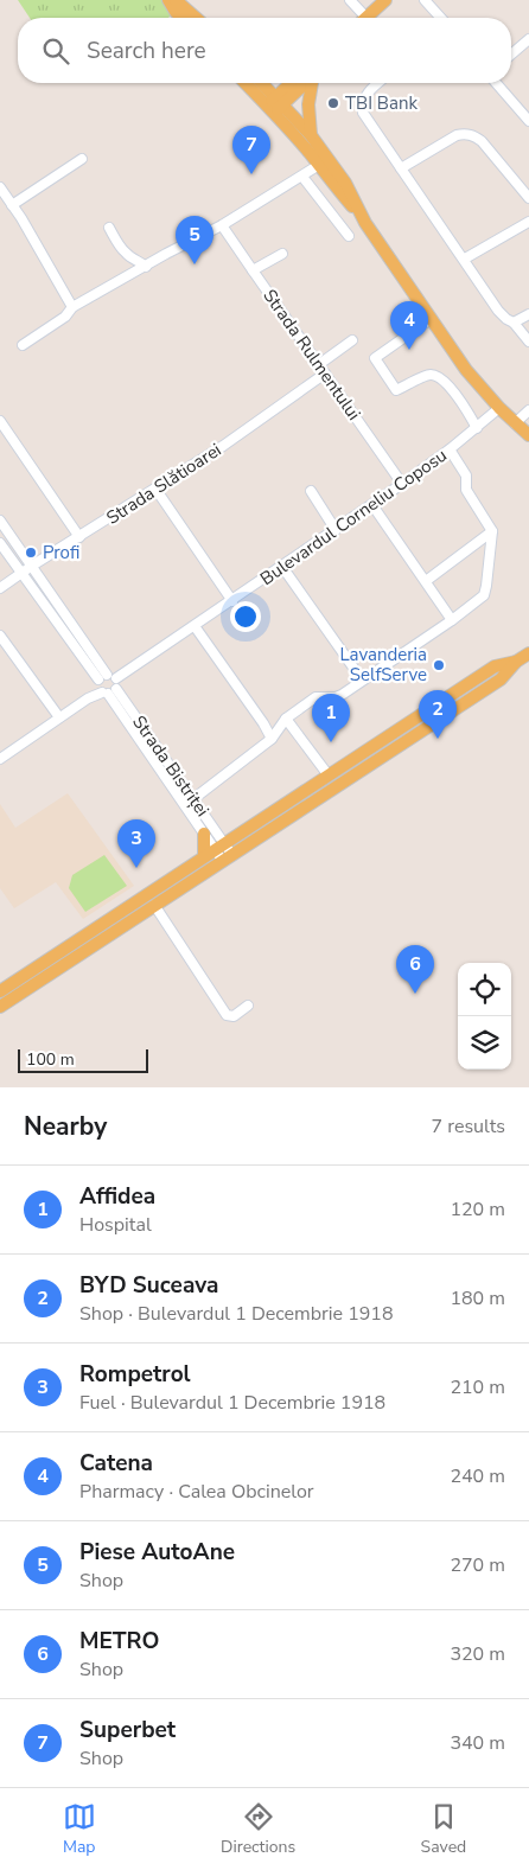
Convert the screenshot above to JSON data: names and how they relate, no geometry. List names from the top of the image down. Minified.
{"streets":{"street":["Strada Rulmentului","Strada Slătioarei","Bulevardul Corneliu Coposu","Strada Bistriței"]},"crossings":[["Strada Rulmentului","Strada Slătioarei"],["Strada Rulmentului","Bulevardul Corneliu Coposu"],["Strada Slătioarei","Strada Bistriței"],["Bulevardul Corneliu Coposu","Strada Bistriței"]],"places":["TBI Bank","Profi","Lavanderia SelfServe"],"scale_bar":"100 m","page":{"search":"Search here","pins":["7","5","4","2","1","3","6"],"scale":"100 m","heading":["Nearby","7 results"],"list":[{"mark":"1","name":"Affidea","note":"Hospital","value":"120 m"},{"mark":"2","name":"BYD Suceava","note":"Shop · Bulevardul 1 Decembrie 1918","value":"180 m"},{"mark":"3","name":"Rompetrol","note":"Fuel · Bulevardul 1 Decembrie 1918","value":"210 m"},{"mark":"4","name":"Catena","note":"Pharmacy · Calea Obcinelor","value":"240 m"},{"mark":"5","name":"Piese AutoAne","note":"Shop","value":"270 m"},{"mark":"6","name":"METRO","note":"Shop","value":"320 m"},{"mark":"7","name":"Superbet","note":"Shop","value":"340 m"}],"nav":["Map","Directions","Saved"]}}
